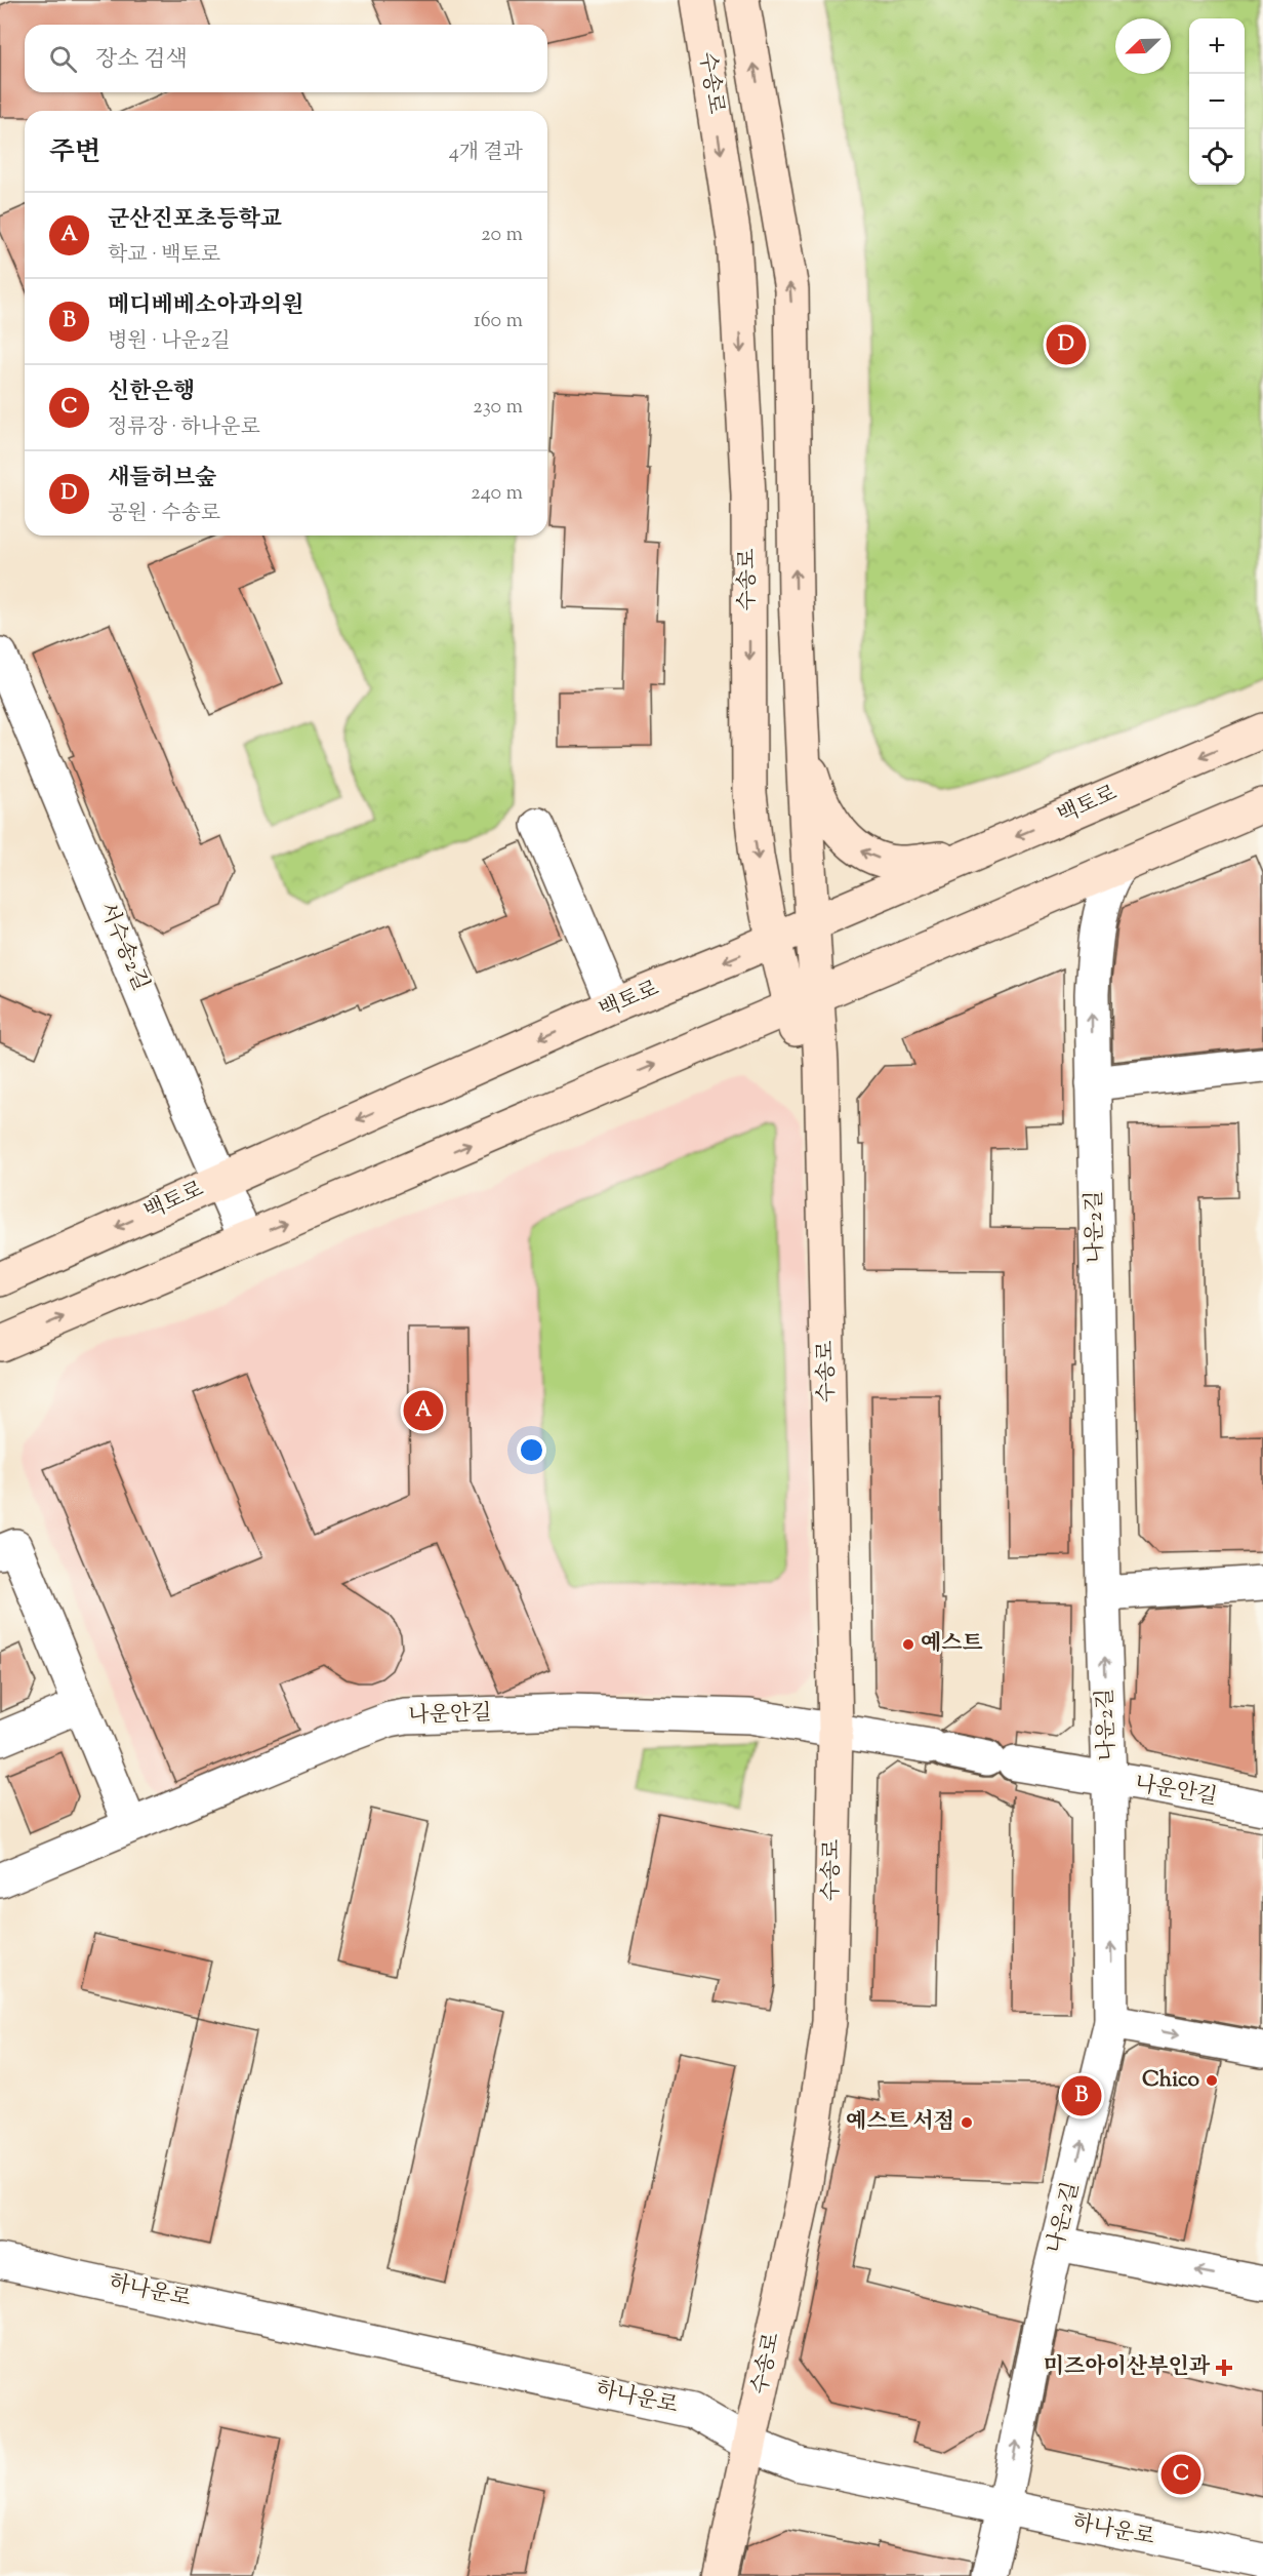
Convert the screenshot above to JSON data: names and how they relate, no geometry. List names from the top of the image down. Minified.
{"streets":{"street":["수송로","백토로","서수송2길","나운2길","나운안길","하나운로"]},"crossings":[["수송로","백토로"],["수송로","나운안길"],["수송로","하나운로"],["백토로","서수송2길"],["나운2길","나운안길"],["나운2길","하나운로"]],"one_way":["나운2길"],"places":{"other":["예스트","Chico","예스트 서점"],"health":["미즈아이산부인과"]},"north":"bottom left","page":{"map_buttons":["+","−"],"search":"장소 검색","heading":["주변","4개 결과"],"list":[{"mark":"A","name":"군산진포초등학교","note":"학교 · 백토로","value":"20 m"},{"mark":"B","name":"메디베베소아과의원","note":"병원 · 나운2길","value":"160 m"},{"mark":"C","name":"신한은행","note":"정류장 · 하나운로","value":"230 m"},{"mark":"D","name":"새들허브숲","note":"공원 · 수송로","value":"240 m"}],"pins":["D","A","B","C"]}}
